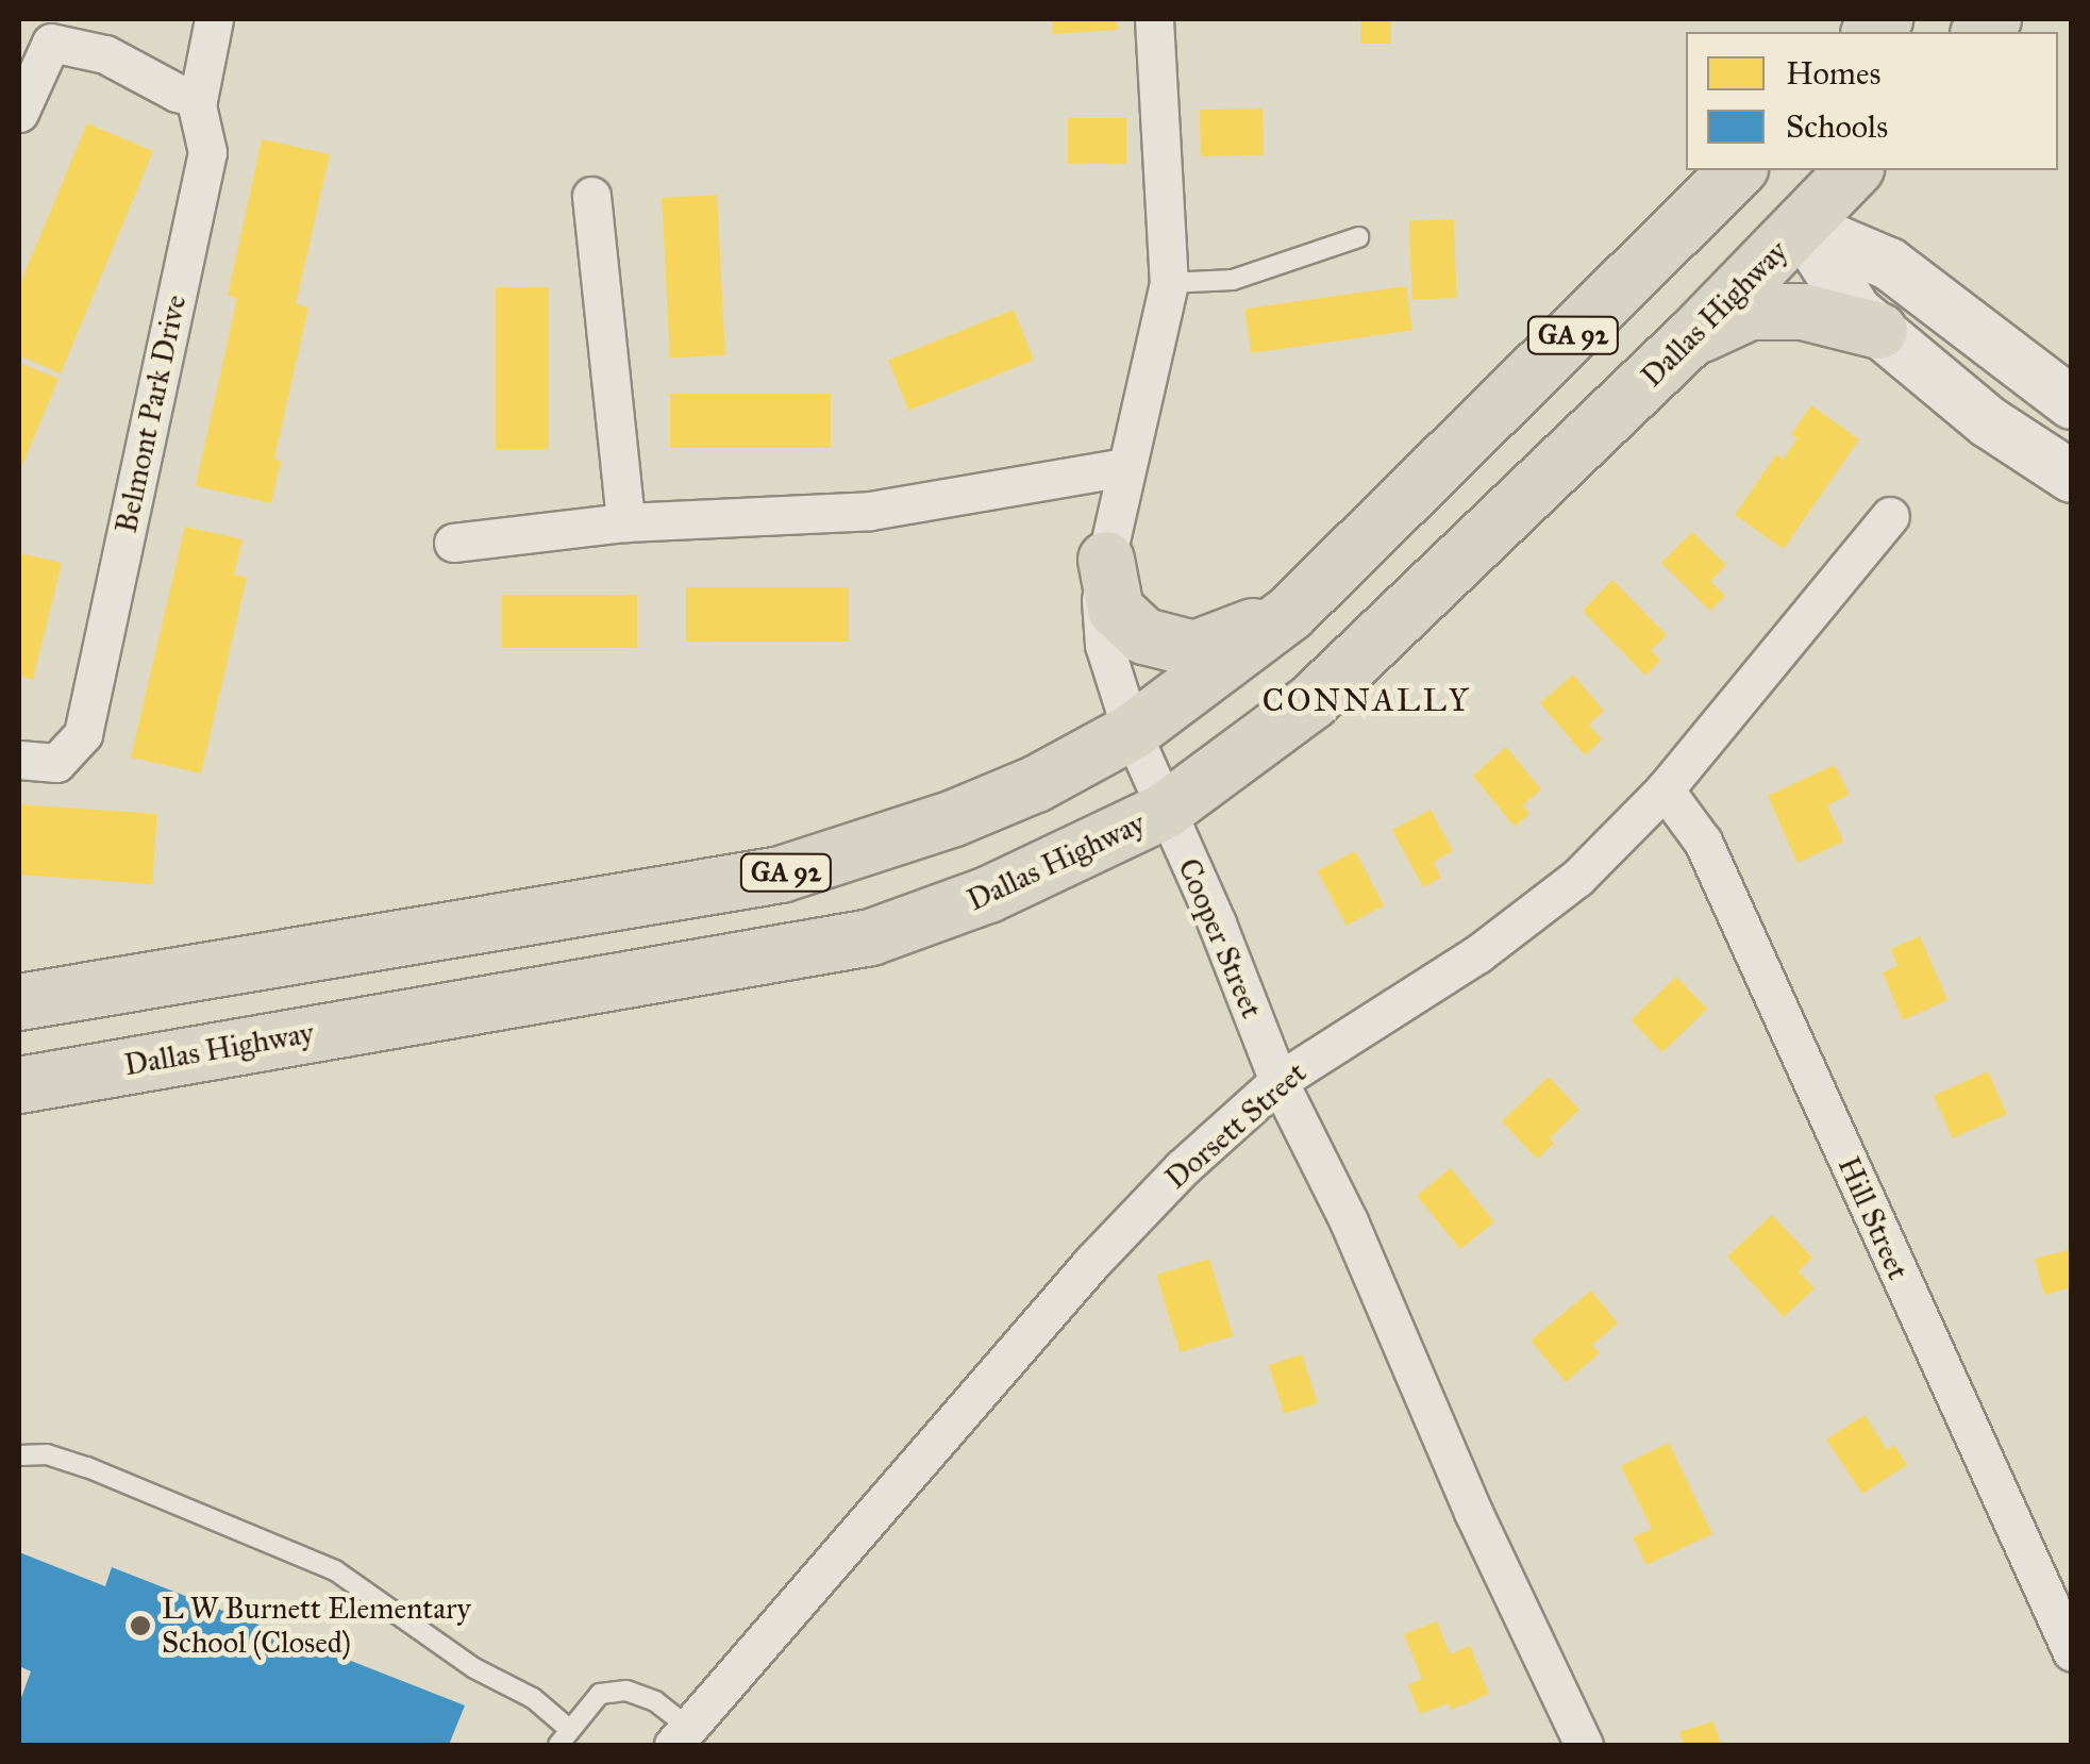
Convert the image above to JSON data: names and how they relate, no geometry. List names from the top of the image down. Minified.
{"streets":{"main road":["Dallas Highway","GA 92"],"street":["Belmont Park Drive","Cooper Street","Dorsett Street","Hill Street"]},"crossings":[["Dallas Highway","Cooper Street"],["GA 92","Cooper Street"],["Cooper Street","Dorsett Street"],["Dorsett Street","Hill Street"]],"districts":["CONNALLY"],"places":["L W Burnett Elementary School (Closed)"],"legend":["Homes","Schools"]}
